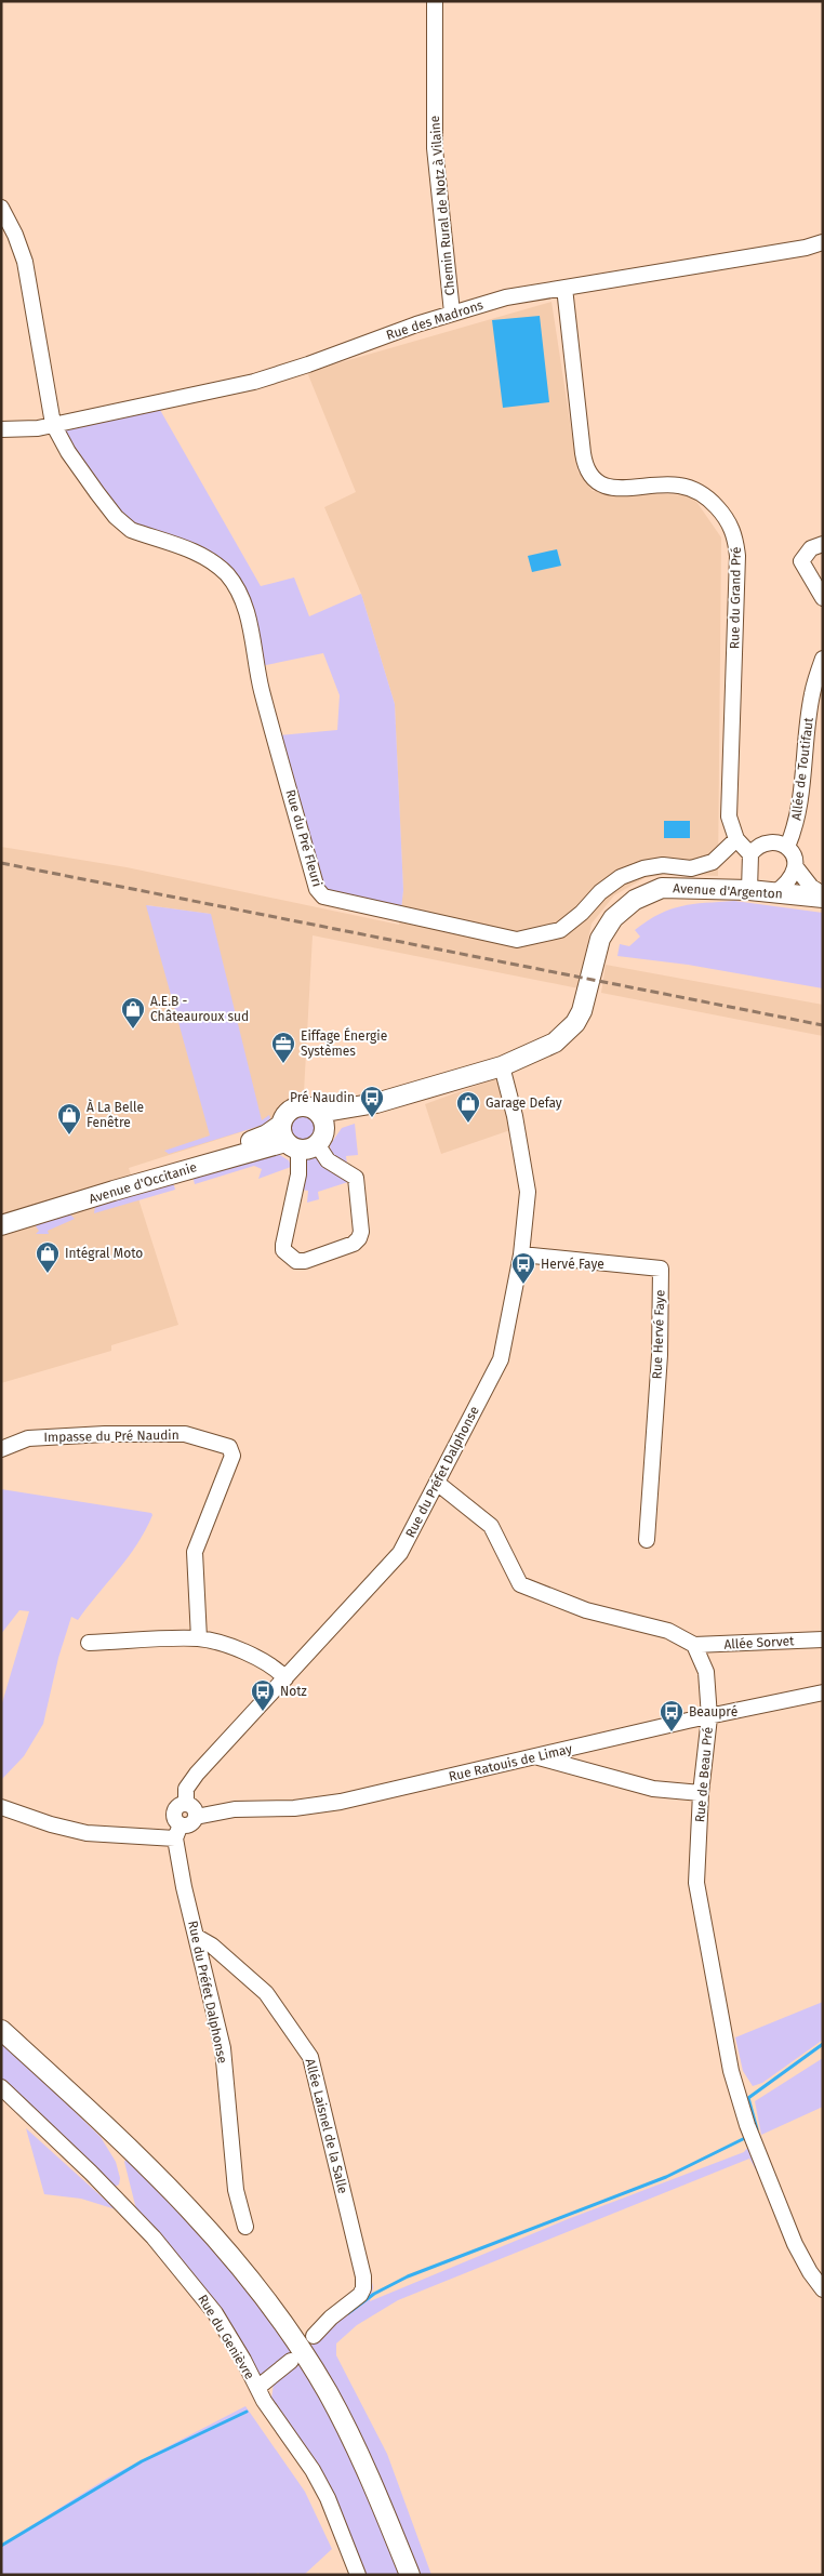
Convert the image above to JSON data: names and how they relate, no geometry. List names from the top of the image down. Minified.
{"streets":{"main road":["Avenue d'Argenton","Avenue d'Occitanie"],"street":["Chemin Rural de Notz à Vilaine","Rue des Madrons","Rue du Grand Pré","Allée de Toutifaut","Rue du Pré Fleuri","Rue Hervé Faye","Impasse du Pré Naudin","Rue du Préfet Dalphonse","Allée Sorvet","Rue Ratouis de Limay","Rue de Beau Pré","Allée Laisnel de la Salle","Rue du Genièvre"]},"crossings":[["Chemin Rural de Notz à Vilaine","Rue des Madrons"],["Rue des Madrons","Rue du Grand Pré"],["Rue des Madrons","Rue du Pré Fleuri"],["Rue du Grand Pré","Allée de Toutifaut"],["Rue du Grand Pré","Rue du Pré Fleuri"],["Rue du Grand Pré","Avenue d'Argenton"],["Allée de Toutifaut","Avenue d'Argenton"],["Avenue d'Argenton","Avenue d'Occitanie"],["Avenue d'Argenton","Rue du Préfet Dalphonse"],["Avenue d'Occitanie","Rue du Préfet Dalphonse"],["Rue Hervé Faye","Rue du Préfet Dalphonse"],["Rue du Préfet Dalphonse","Rue Ratouis de Limay"],["Rue du Préfet Dalphonse","Allée Laisnel de la Salle"],["Allée Sorvet","Rue de Beau Pré"],["Rue Ratouis de Limay","Rue de Beau Pré"]],"places":{"shop":["A.E.B - Châteauroux sud","Garage Defay","À La Belle Fenêtre","Intégral Moto"],"office":["Eiffage Énergie Systèmes"],"bus stop":["Pré Naudin","Hervé Faye","Notz","Beaupré"]}}
